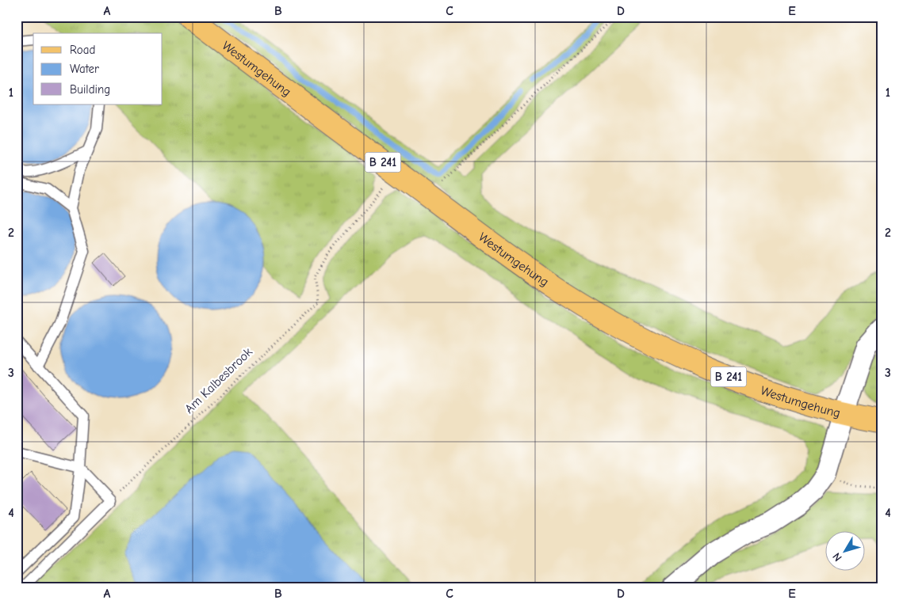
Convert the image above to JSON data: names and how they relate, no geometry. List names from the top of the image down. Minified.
{"streets":{"main road":["Westumgehung","B 241"],"path":["Am Kalbesbrook"]},"crossings":[["Westumgehung","Am Kalbesbrook"]],"legend":["Road","Water","Building"],"north":"bottom left","grid":{"columns":["A","B","C","D","E"],"rows":["1","2","3","4"]}}
